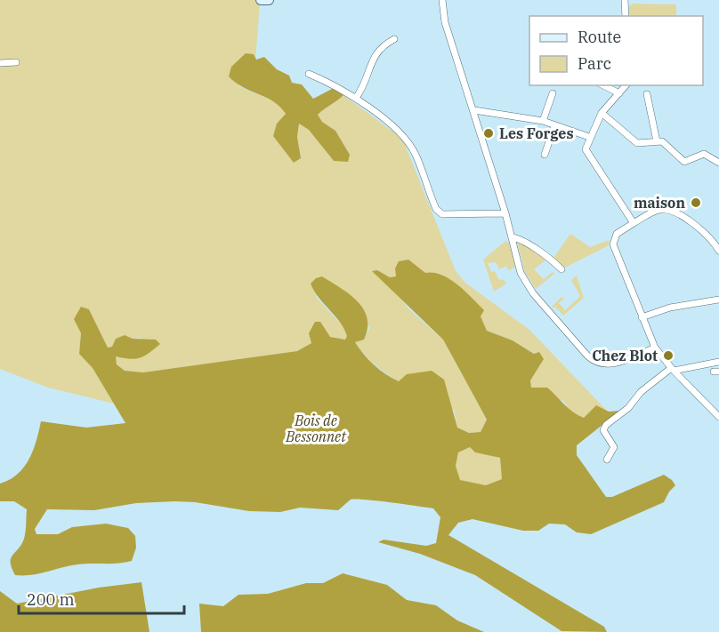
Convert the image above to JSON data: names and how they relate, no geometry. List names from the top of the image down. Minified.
{"parks":["Bois de Bessonnet"],"places":["Les Forges","maison","Chez Blot"],"legend":["Route","Parc"],"scale_bar":"200 m"}
